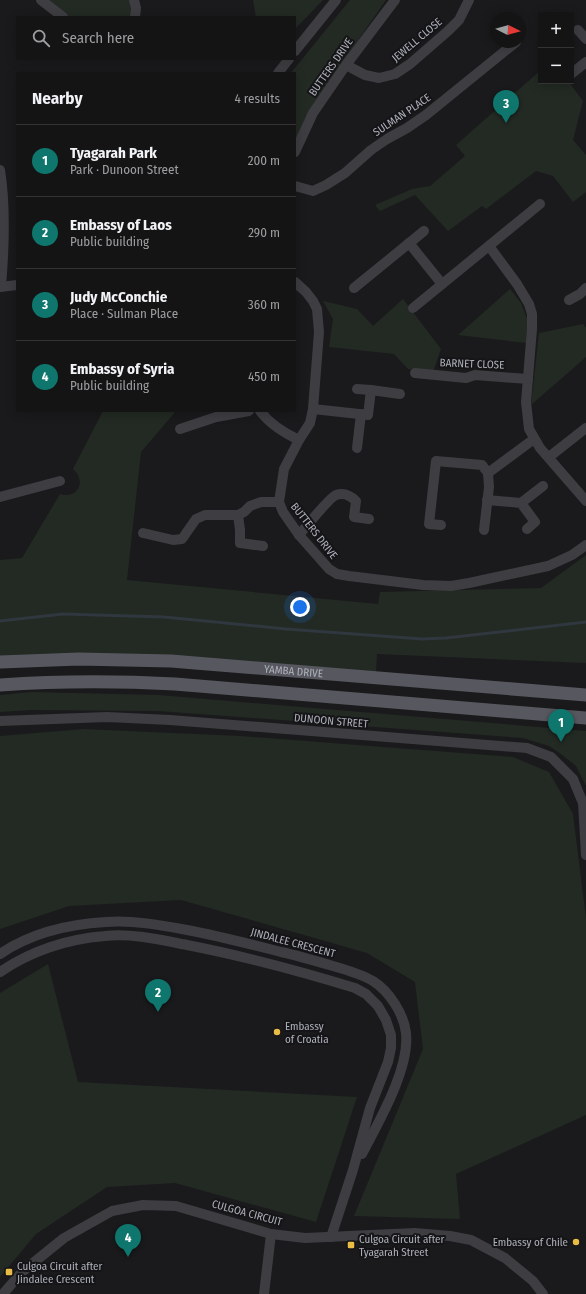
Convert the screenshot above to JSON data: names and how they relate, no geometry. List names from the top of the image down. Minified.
{"streets":{"main road":["YAMBA DRIVE"],"street":["JEWELL CLOSE","BUTTERS DRIVE","SULMAN PLACE","BARNET CLOSE","DUNOON STREET","JINDALEE CRESCENT","CULGOA CIRCUIT"]},"crossings":[["JEWELL CLOSE","BUTTERS DRIVE"],["JINDALEE CRESCENT","CULGOA CIRCUIT"]],"places":{"other":["Embassy of Croatia","Embassy of Chile"],"transit":["Culgoa Circuit after Tyagarah Street","Culgoa Circuit after Jindalee Crescent"]},"north":"right","page":{"map_buttons":["+","−"],"search":"Search here","heading":["Nearby","4 results"],"pins":["3","1","2","4"],"list":[{"mark":"1","name":"Tyagarah Park","note":"Park · Dunoon Street","value":"200 m"},{"mark":"2","name":"Embassy of Laos","note":"Public building","value":"290 m"},{"mark":"3","name":"Judy McConchie","note":"Place · Sulman Place","value":"360 m"},{"mark":"4","name":"Embassy of Syria","note":"Public building","value":"450 m"}]}}
